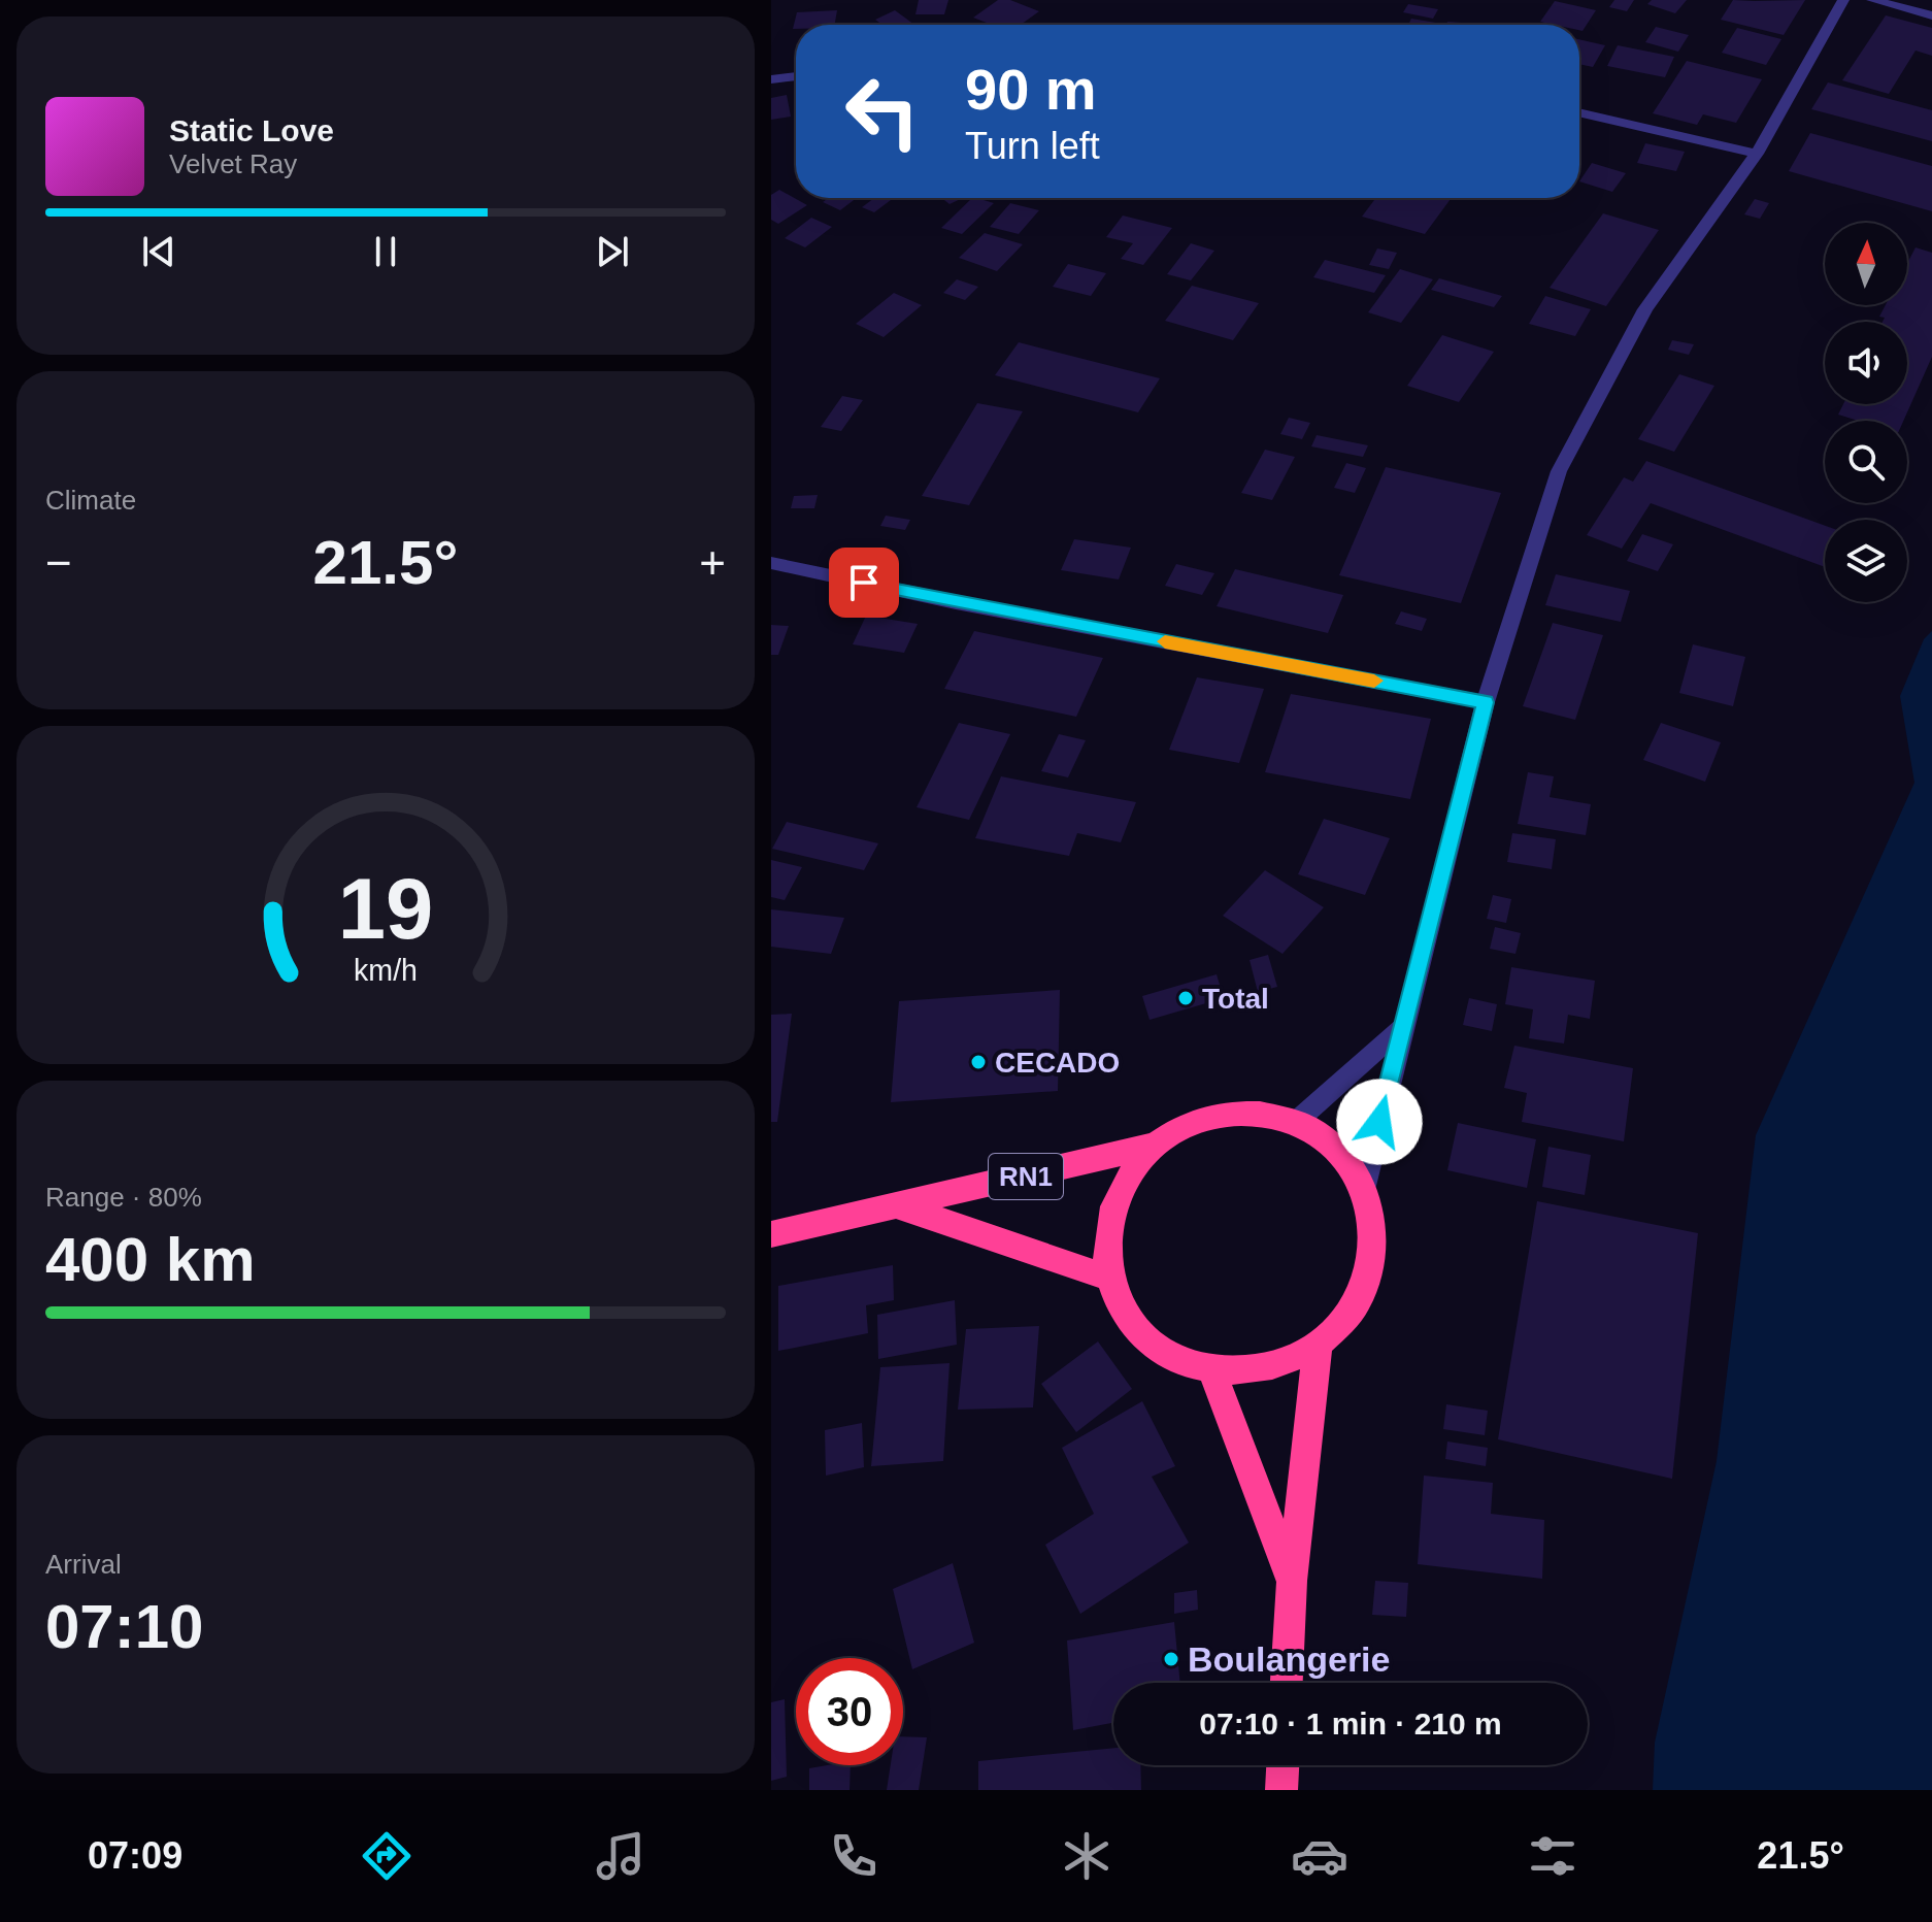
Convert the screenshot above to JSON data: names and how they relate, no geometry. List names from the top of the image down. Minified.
{"streets":{"highway":["RN1"]},"places":["Total","CECADO","Boulangerie"],"north":"top","page":{"turn":["90 m","Turn left"],"song":["Static Love","Velvet Ray"],"tile":["Climate",["Range · 80%","400 km"],["Arrival","07:10"]],"heat":["−","21.5°","+"],"limit":"30","trip":"07:10 · 1 min · 210 m","tabs":["07:09","21.5°"],"gauge":["19","km/h"]}}
